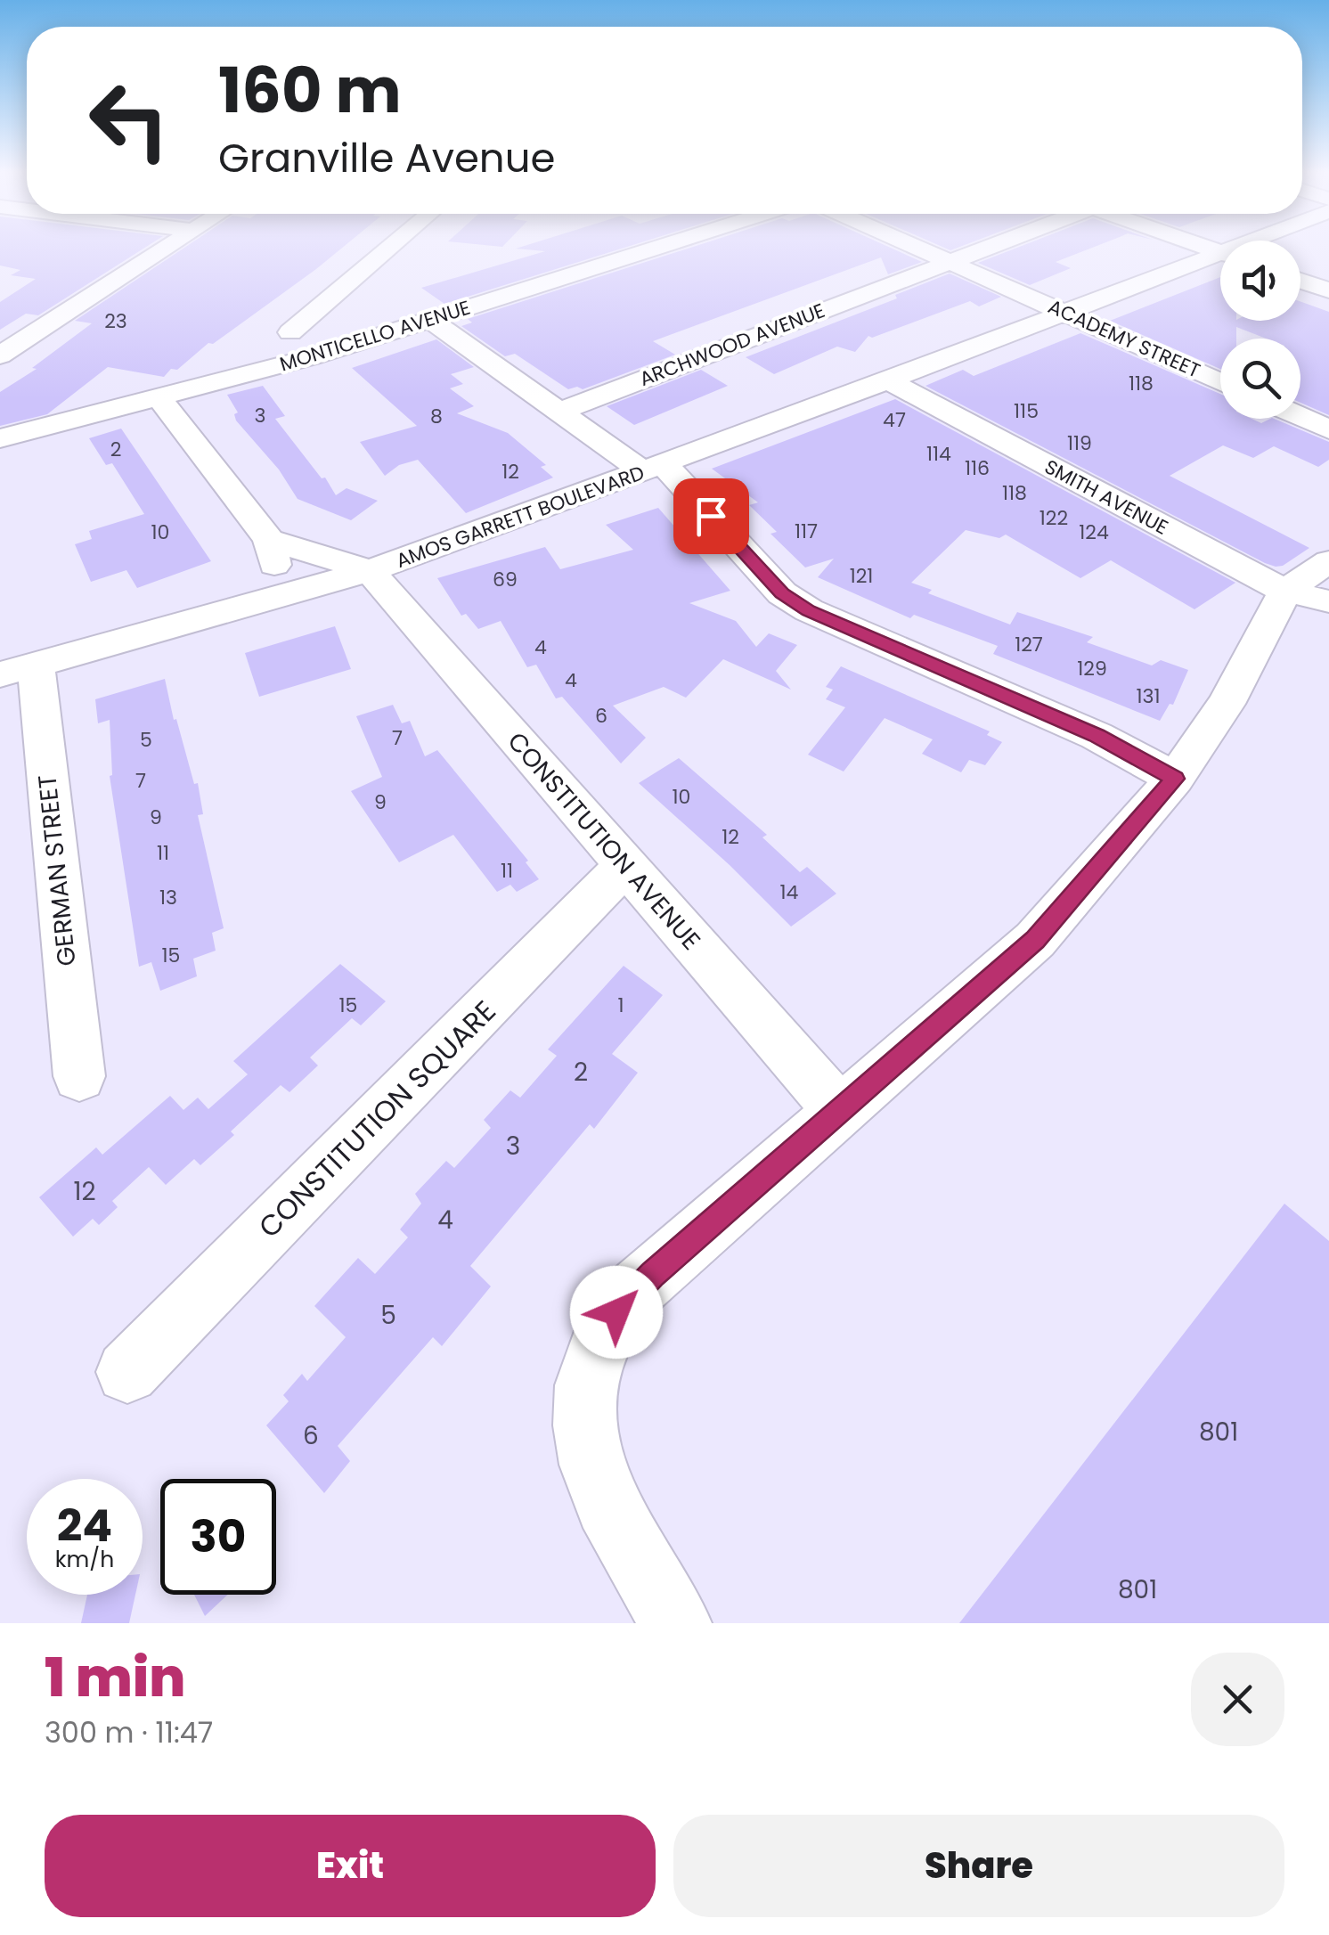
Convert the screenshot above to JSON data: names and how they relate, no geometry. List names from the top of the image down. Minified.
{"streets":{"street":["MONTICELLO AVENUE","ACADEMY STREET","ARCHWOOD AVENUE","SMITH AVENUE","AMOS GARRETT BOULEVARD","CONSTITUTION AVENUE","GERMAN STREET","CONSTITUTION SQUARE"]},"crossings":[["ACADEMY STREET","ARCHWOOD AVENUE"],["ACADEMY STREET","AMOS GARRETT BOULEVARD"],["SMITH AVENUE","AMOS GARRETT BOULEVARD"],["AMOS GARRETT BOULEVARD","CONSTITUTION AVENUE"],["AMOS GARRETT BOULEVARD","GERMAN STREET"],["CONSTITUTION AVENUE","CONSTITUTION SQUARE"]],"house_numbers":["23","118","115","3","8","47","119","2","114","116","12","118","122","117","10","124","121","69","127","4","129","4","131","6","7","5","7","10","9","9","12","11","11","14","13","15","15","1","2","3","12","4","5","801","6","801"],"page":{"turn":["160 m","Granville Avenue"],"speed":"24 km/h","limit":"30","heading":["1 min","300 m · 11:47"],"buttons":["Exit","Share"]}}
